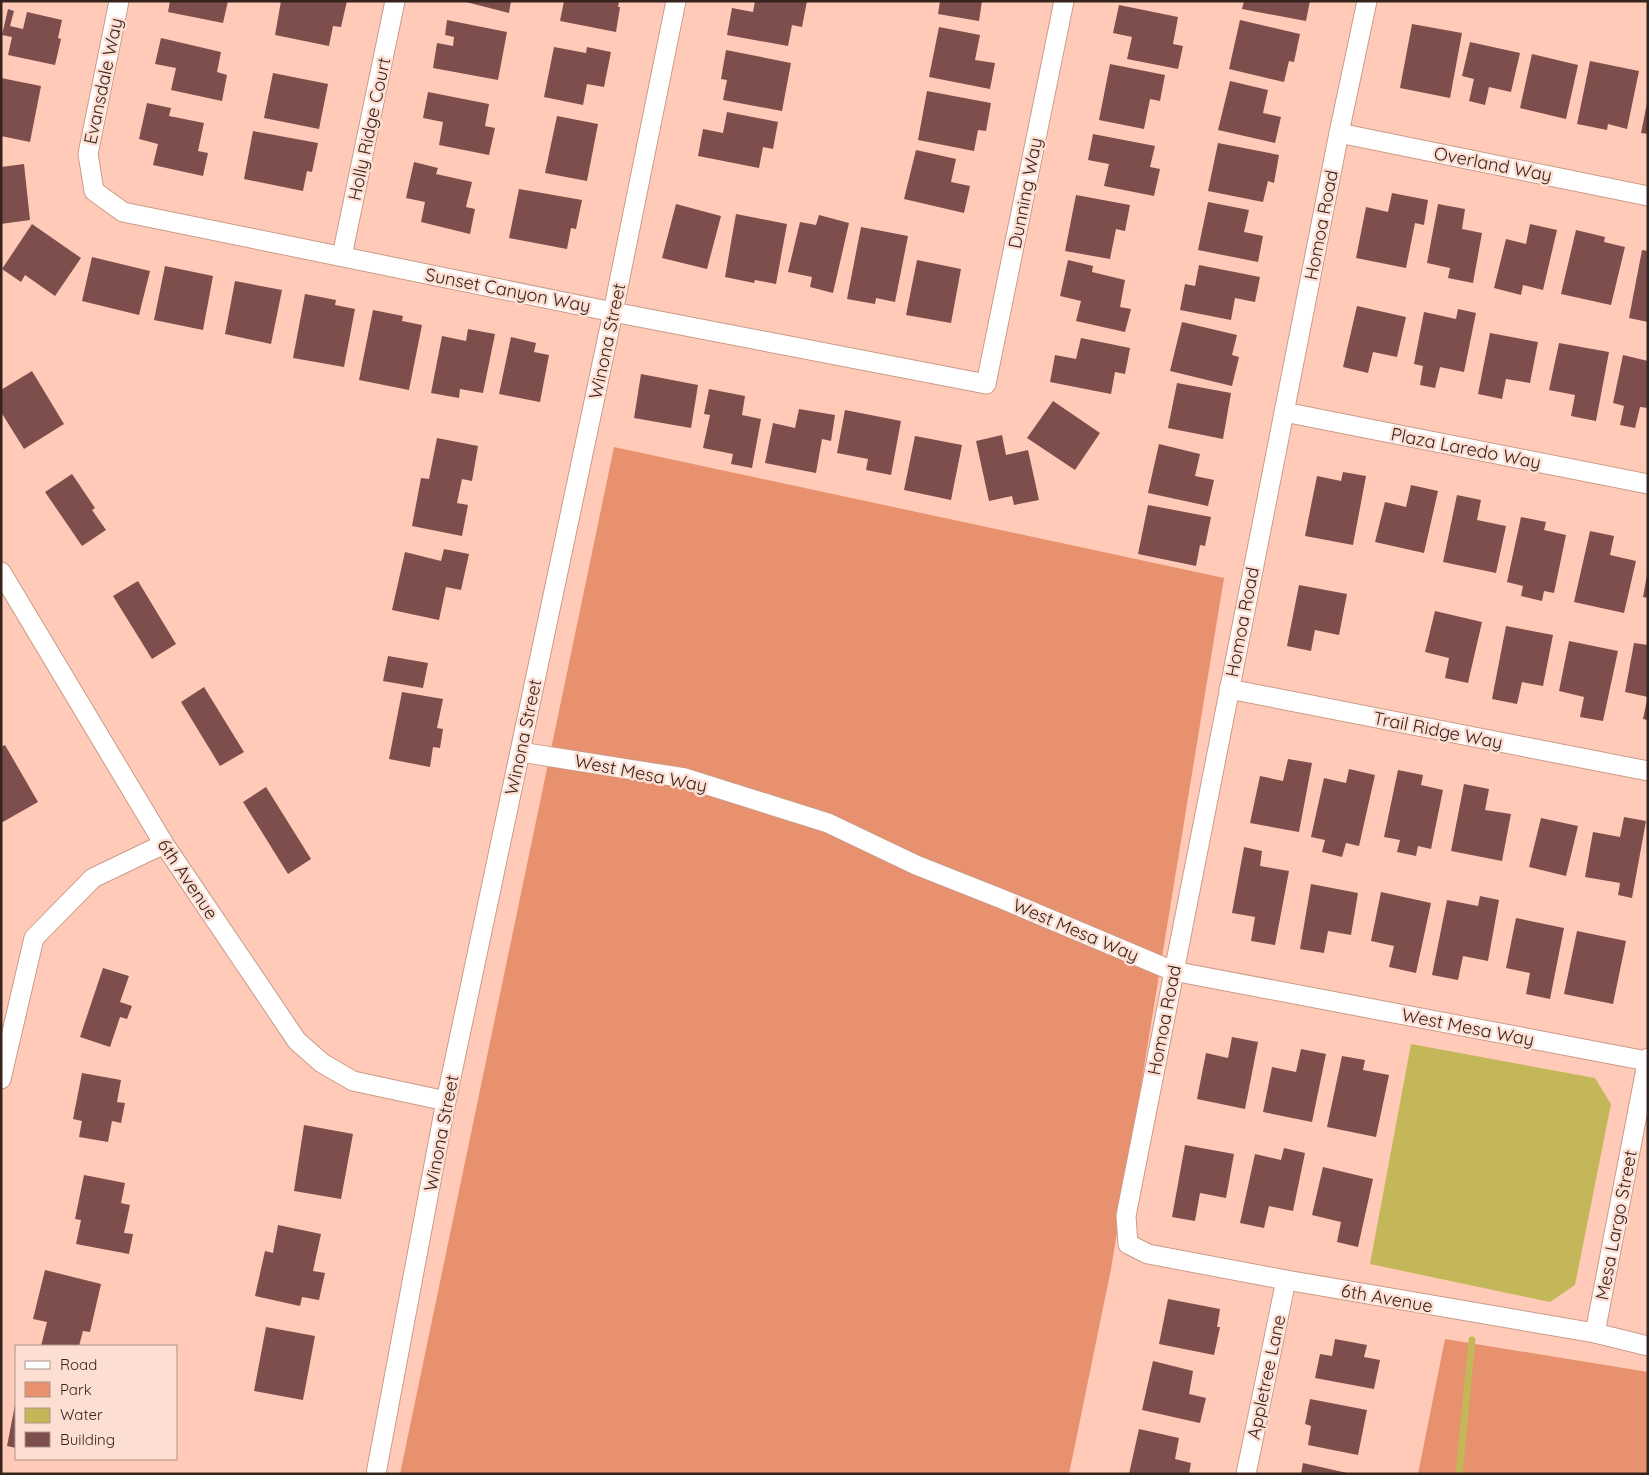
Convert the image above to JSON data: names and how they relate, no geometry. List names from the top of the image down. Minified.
{"streets":{"street":["Evansdale Way","Holly Ridge Court","Overland Way","Dunning Way","Homoa Road","Sunset Canyon Way","Winona Street","Plaza Laredo Way","Trail Ridge Way","West Mesa Way","6th Avenue","Mesa Largo Street","Appletree Lane"]},"crossings":[["Evansdale Way","Sunset Canyon Way"],["Holly Ridge Court","Sunset Canyon Way"],["Overland Way","Homoa Road"],["Dunning Way","Sunset Canyon Way"],["Homoa Road","Plaza Laredo Way"],["Homoa Road","Trail Ridge Way"],["Homoa Road","West Mesa Way"],["Homoa Road","6th Avenue"],["Sunset Canyon Way","Winona Street"],["Winona Street","West Mesa Way"],["Winona Street","6th Avenue"],["West Mesa Way","Mesa Largo Street"],["6th Avenue","Mesa Largo Street"],["6th Avenue","Appletree Lane"]],"legend":["Road","Park","Water","Building"]}
